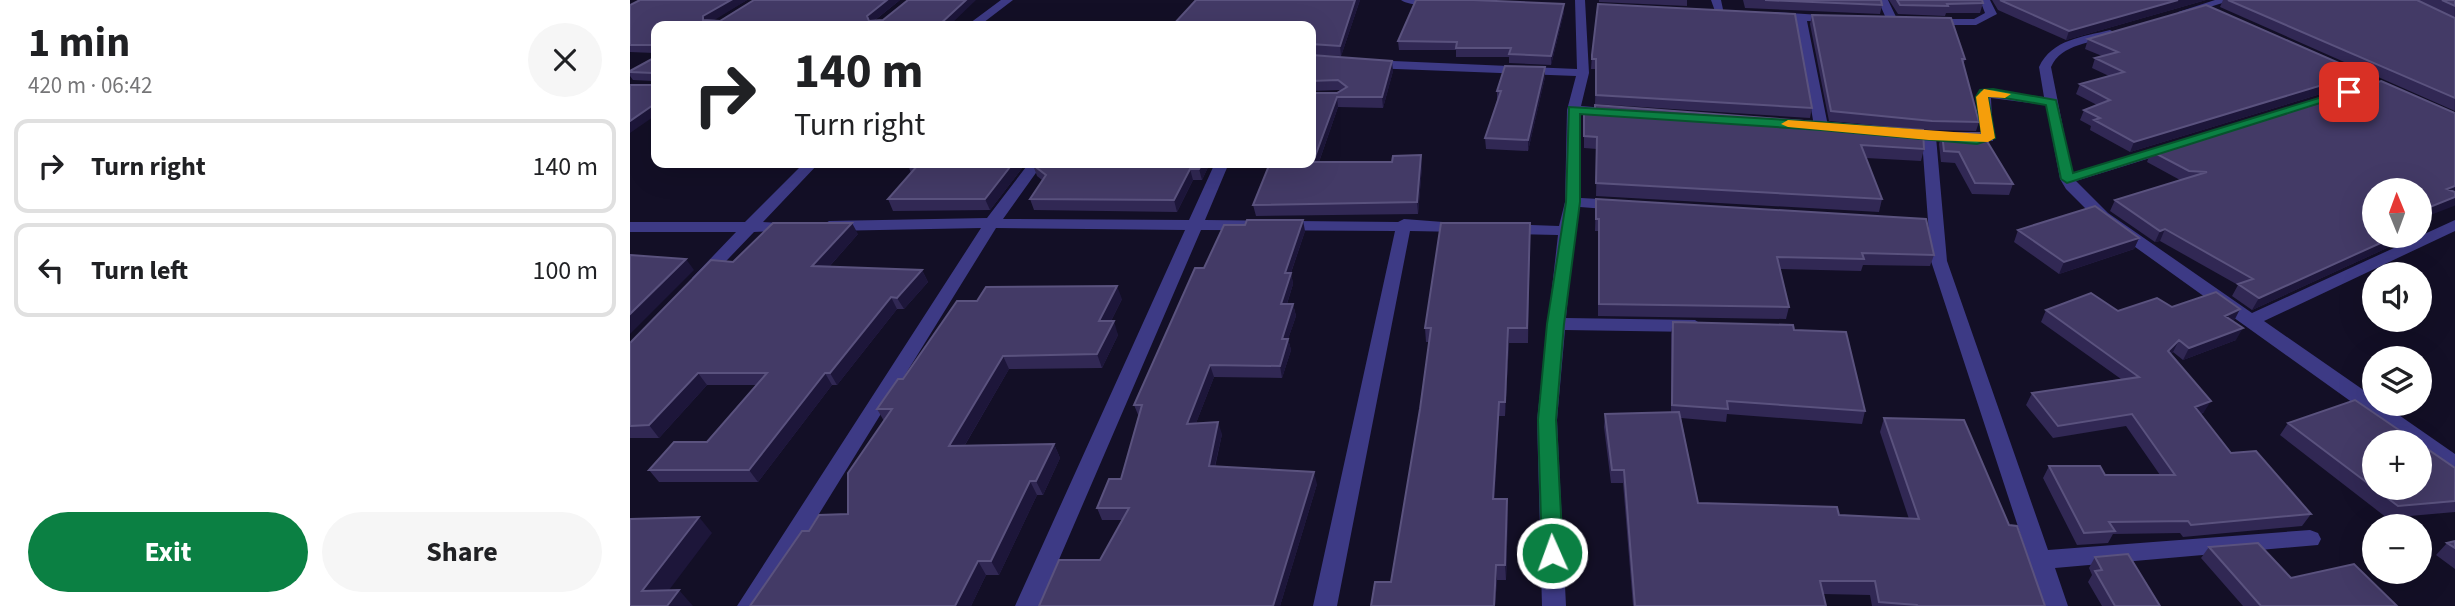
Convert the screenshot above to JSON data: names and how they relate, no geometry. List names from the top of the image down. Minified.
{"north":"top","page":{"heading":["1 min","420 m · 06:42"],"turn":["140 m","Turn right"],"list":[{"name":"Turn right","value":"140 m"},{"name":"Turn left","value":"100 m"}],"map_buttons":["+","−"],"buttons":["Exit","Share"]}}
